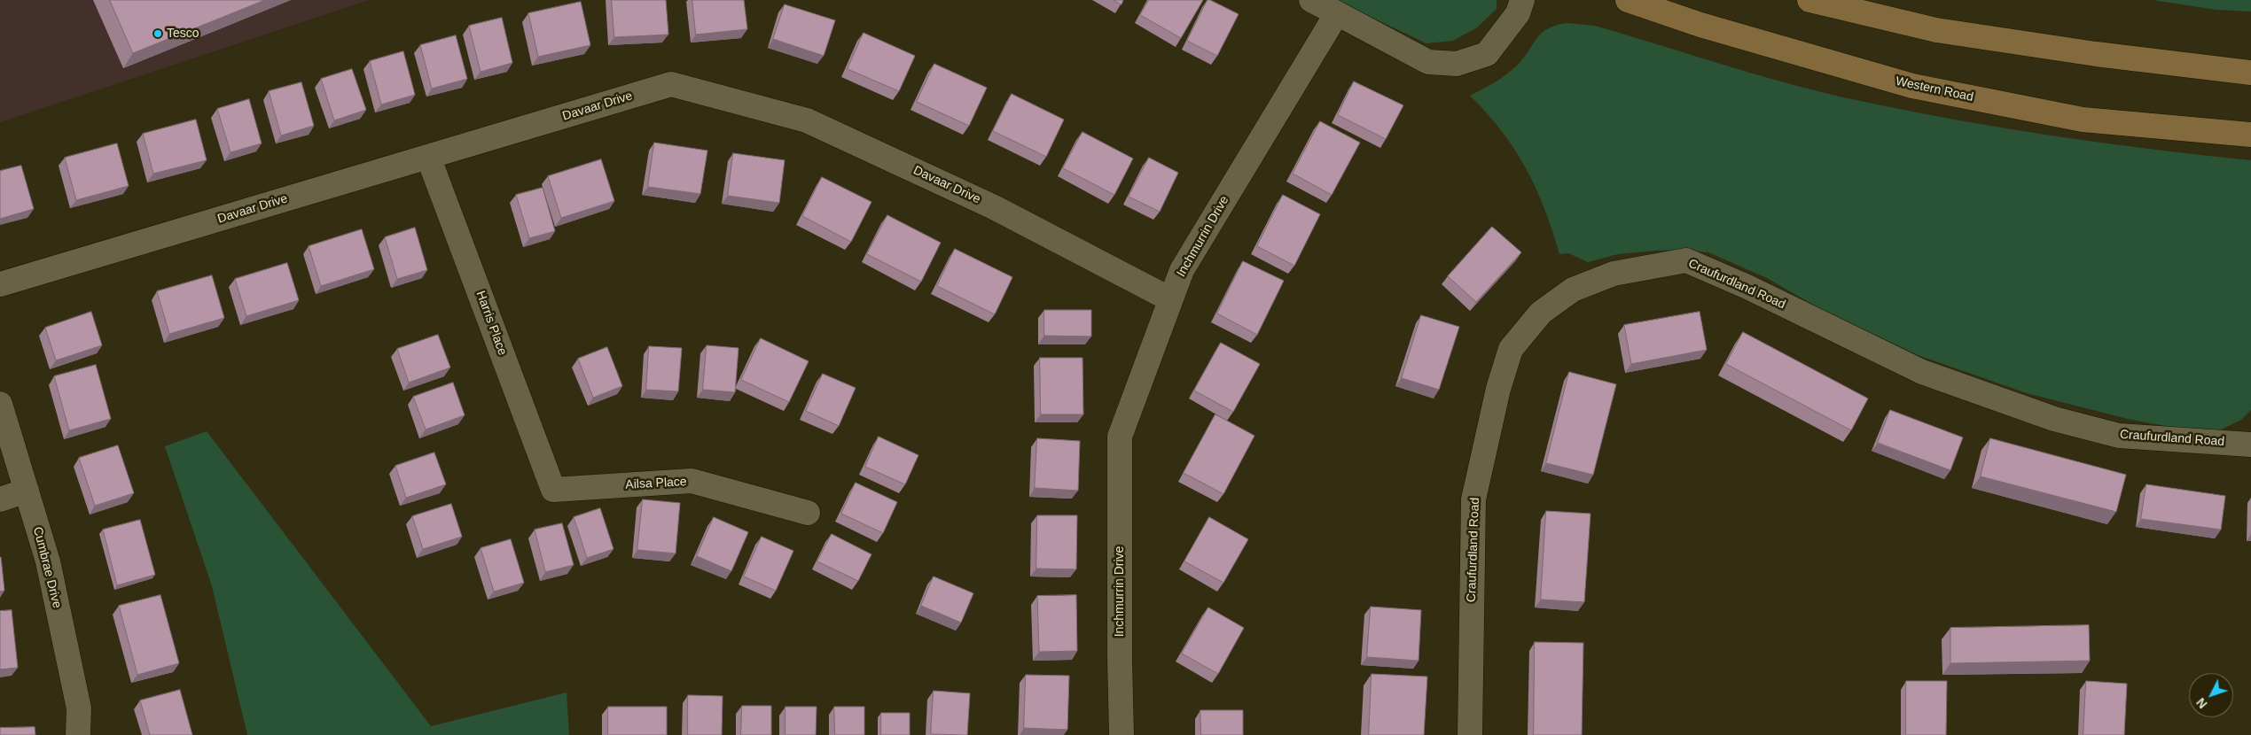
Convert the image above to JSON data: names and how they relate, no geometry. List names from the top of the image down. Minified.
{"streets":{"main road":["Western Road"],"street":["Davaar Drive","Inchmurrin Drive","Craufurdland Road","Harris Place","Ailsa Place","Cumbrae Drive"]},"crossings":[["Davaar Drive","Inchmurrin Drive"],["Davaar Drive","Harris Place"],["Harris Place","Ailsa Place"]],"places":["Tesco"],"north":"bottom left"}
